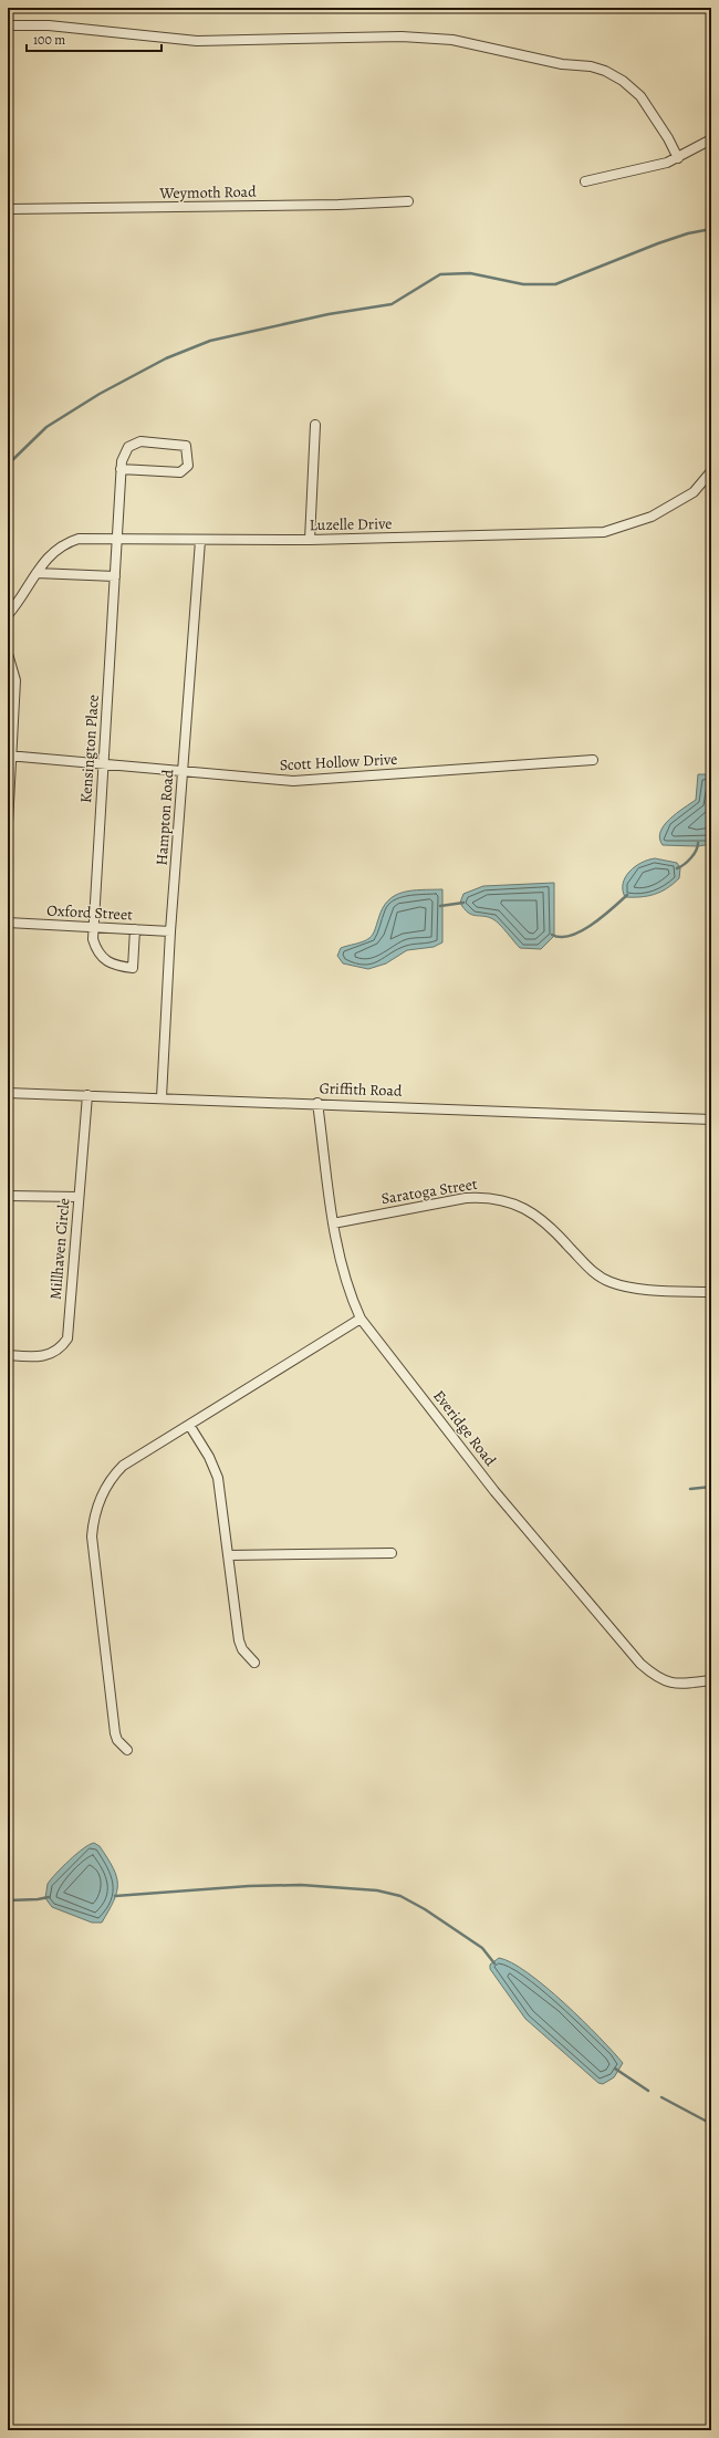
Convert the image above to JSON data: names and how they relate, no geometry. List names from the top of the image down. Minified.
{"streets":{"street":["Weymoth Road","Luzelle Drive","Kensington Place","Scott Hollow Drive","Hampton Road","Oxford Street","Griffith Road","Saratoga Street","Millhaven Circle","Everidge Road"]},"crossings":[["Luzelle Drive","Kensington Place"],["Luzelle Drive","Hampton Road"],["Kensington Place","Scott Hollow Drive"],["Kensington Place","Oxford Street"],["Scott Hollow Drive","Hampton Road"],["Hampton Road","Oxford Street"],["Hampton Road","Griffith Road"],["Griffith Road","Millhaven Circle"],["Griffith Road","Everidge Road"],["Saratoga Street","Everidge Road"]],"scale_bar":"100 m"}
